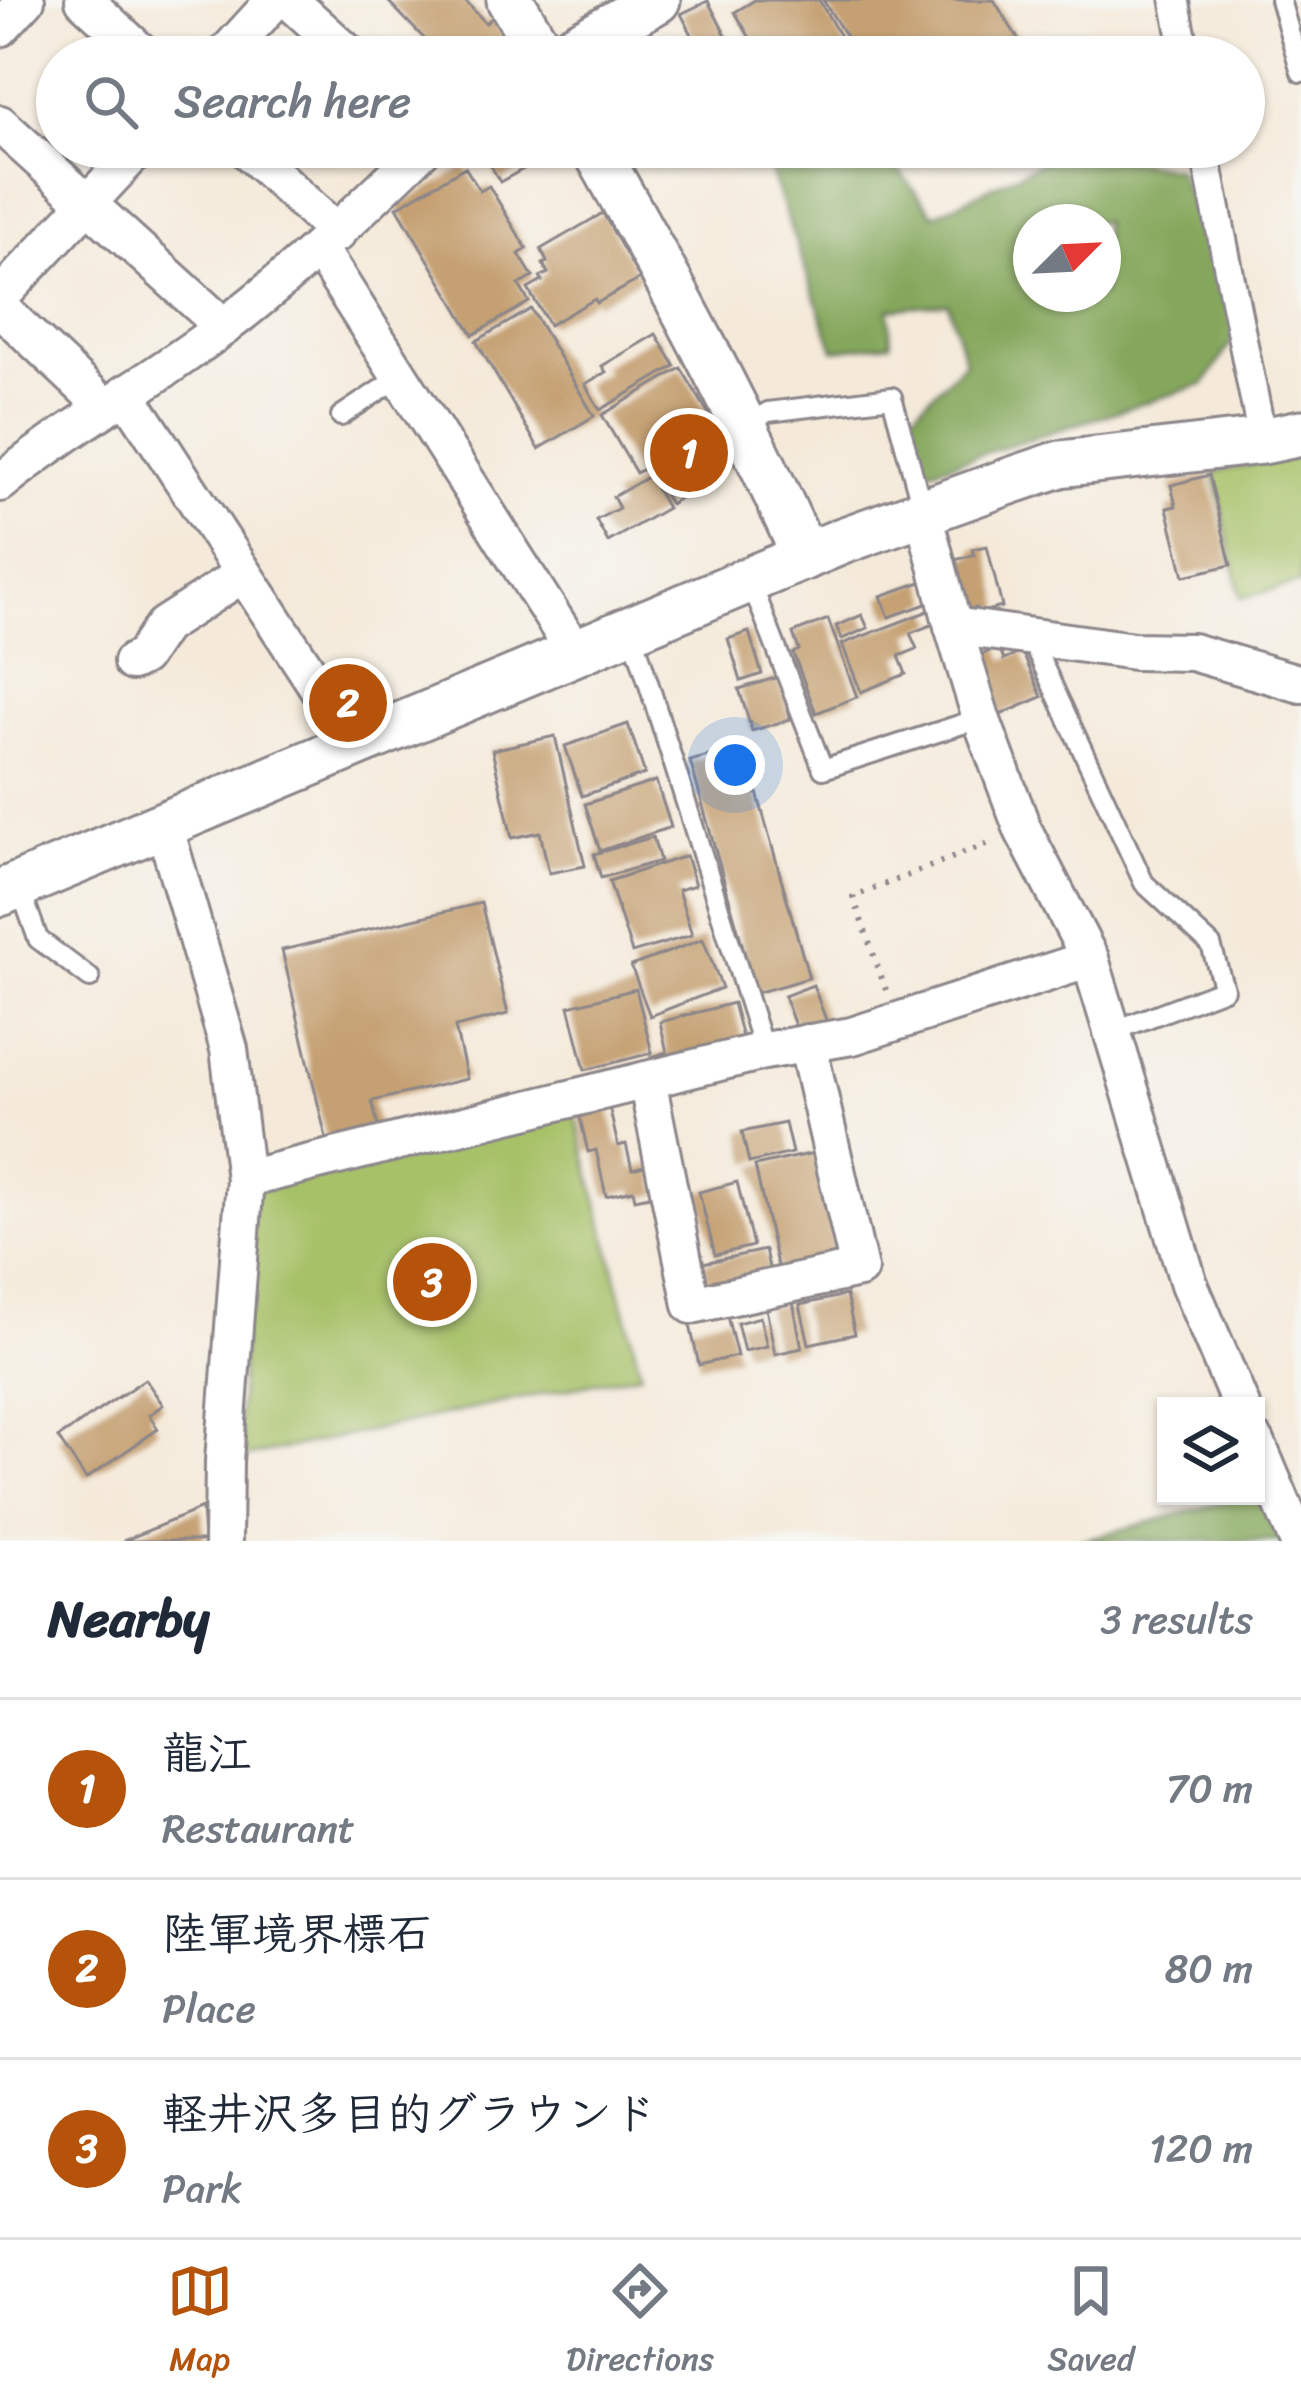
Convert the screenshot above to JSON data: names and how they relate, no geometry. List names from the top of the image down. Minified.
{"north":"top right","page":{"search":"Search here","pins":["1","2","3"],"heading":["Nearby","3 results"],"list":[{"mark":"1","name":"龍江","note":"Restaurant","value":"70 m"},{"mark":"2","name":"陸軍境界標石","note":"Place","value":"80 m"},{"mark":"3","name":"軽井沢多目的グラウンド","note":"Park","value":"120 m"}],"nav":["Map","Directions","Saved"]}}
